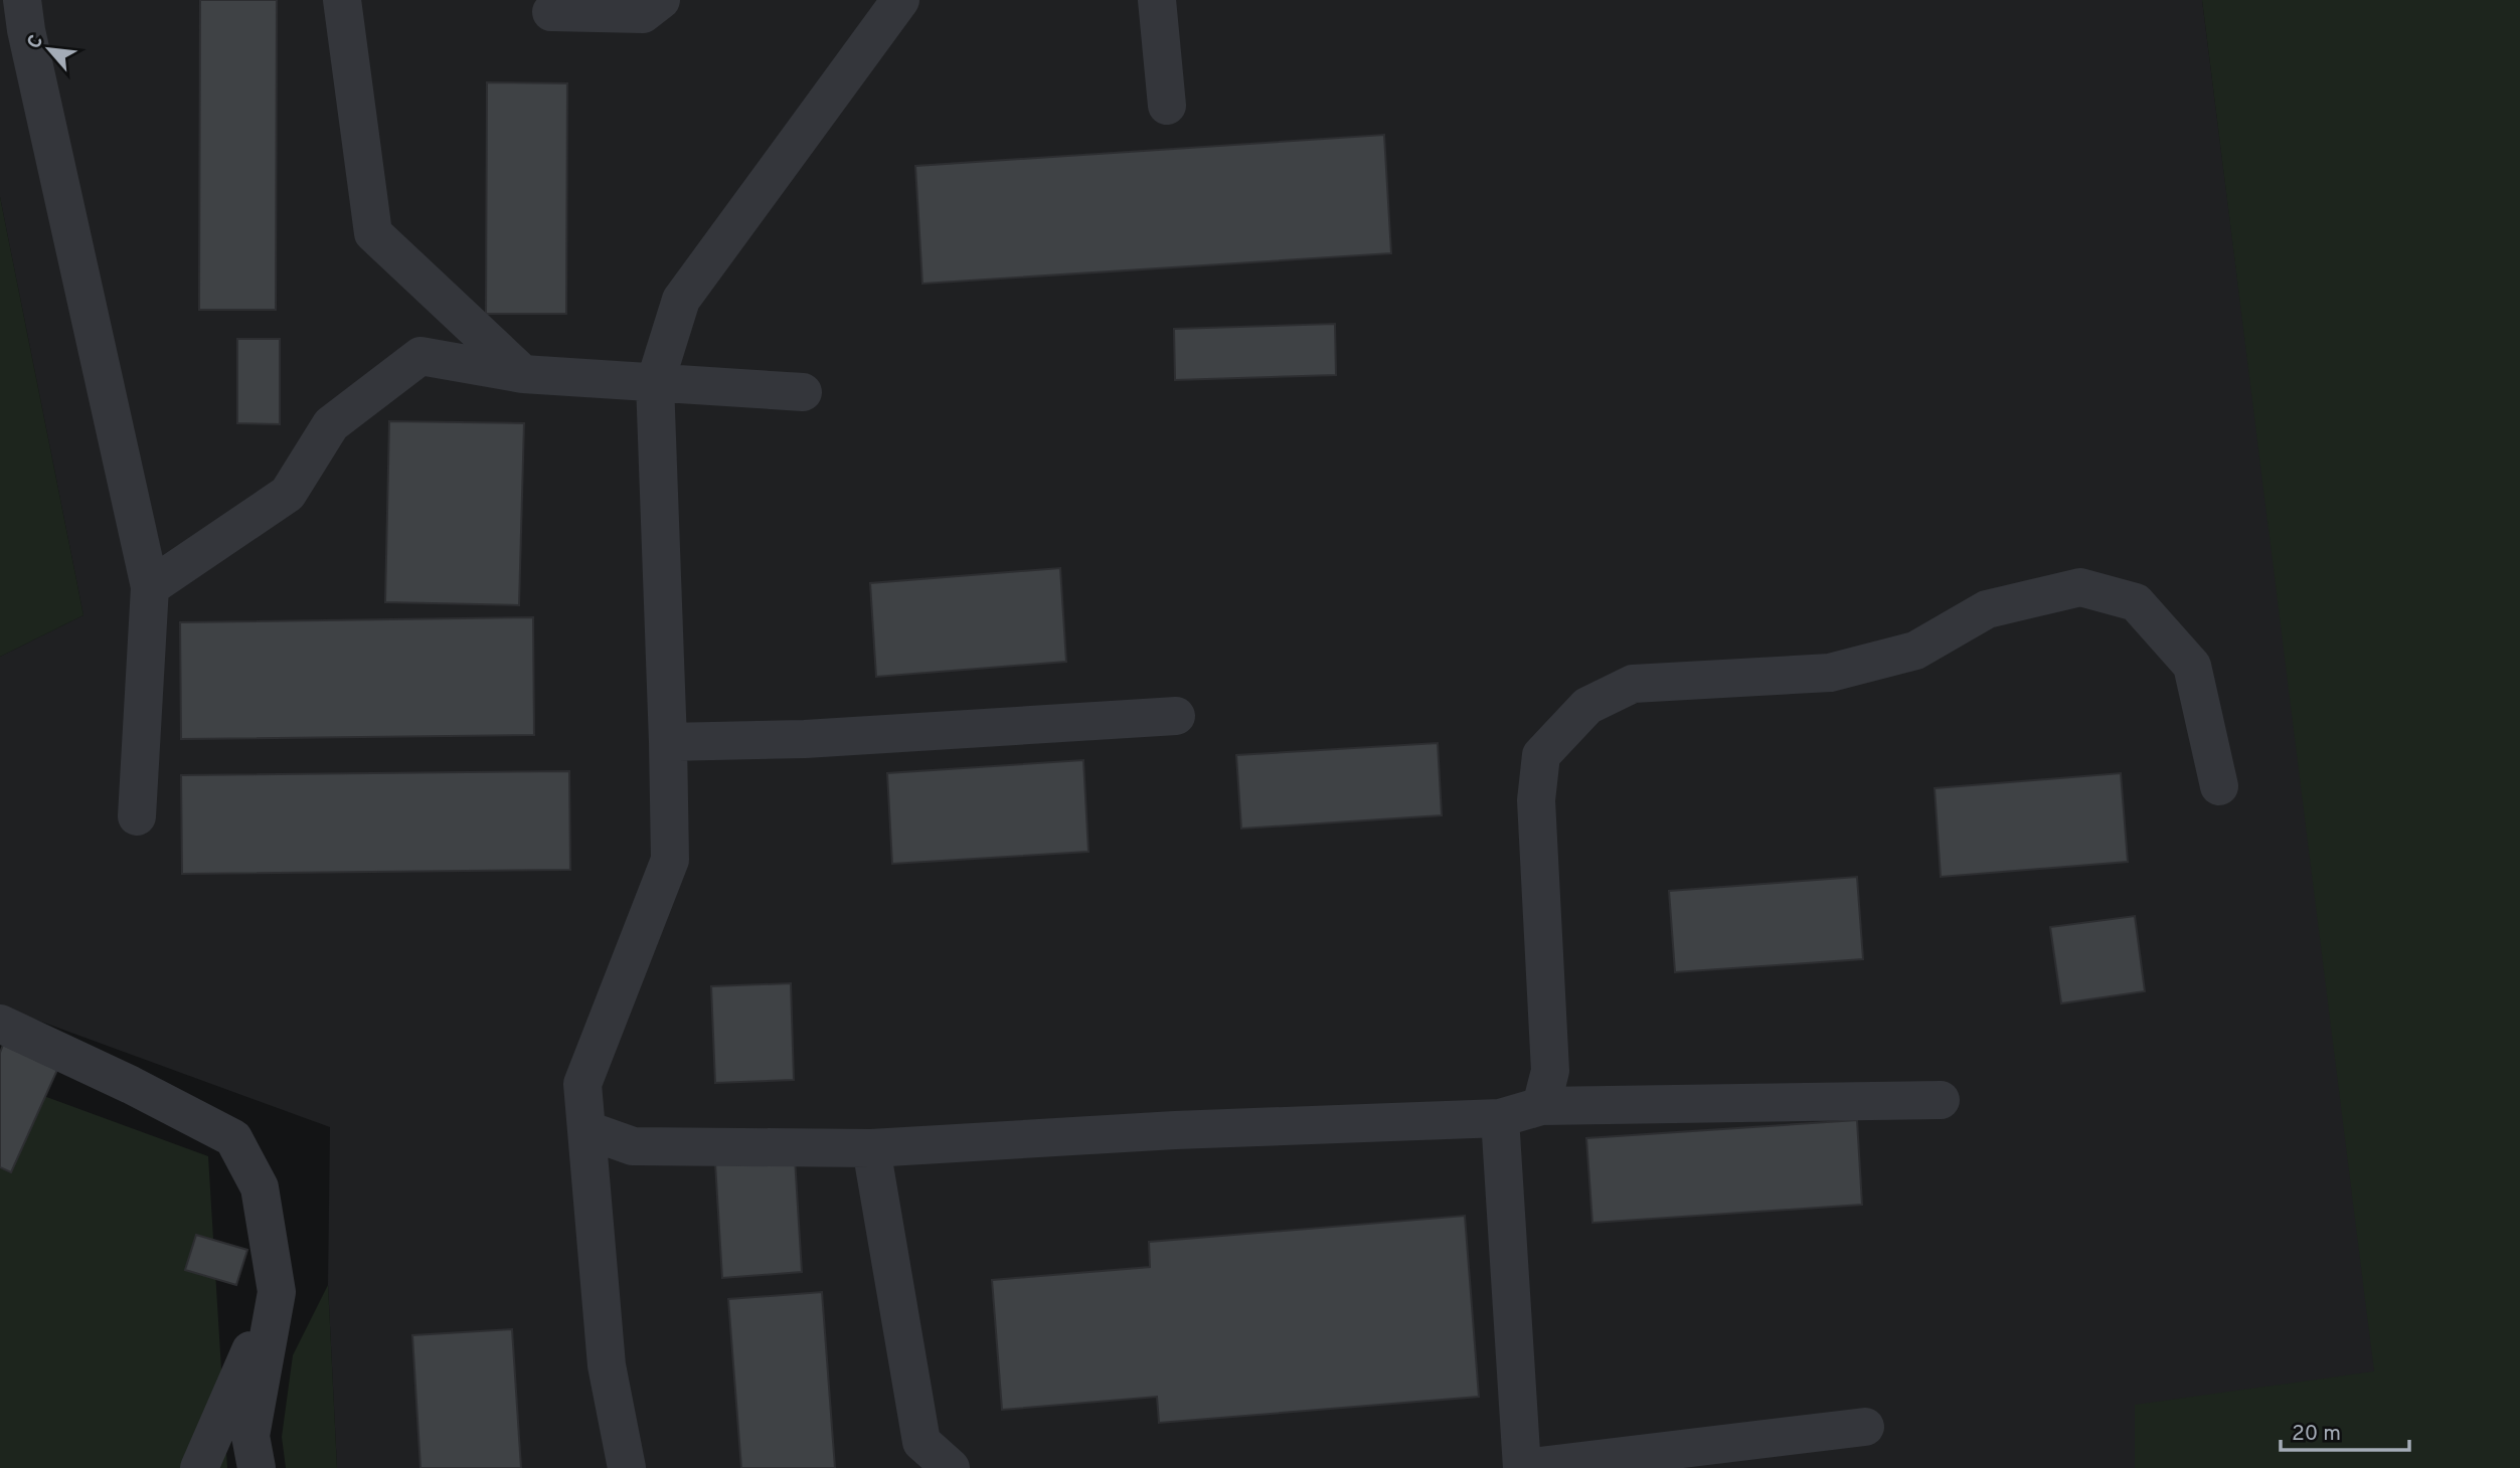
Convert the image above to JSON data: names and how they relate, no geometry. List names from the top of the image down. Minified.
{"scale_bar":"20 m","north":"top left"}
